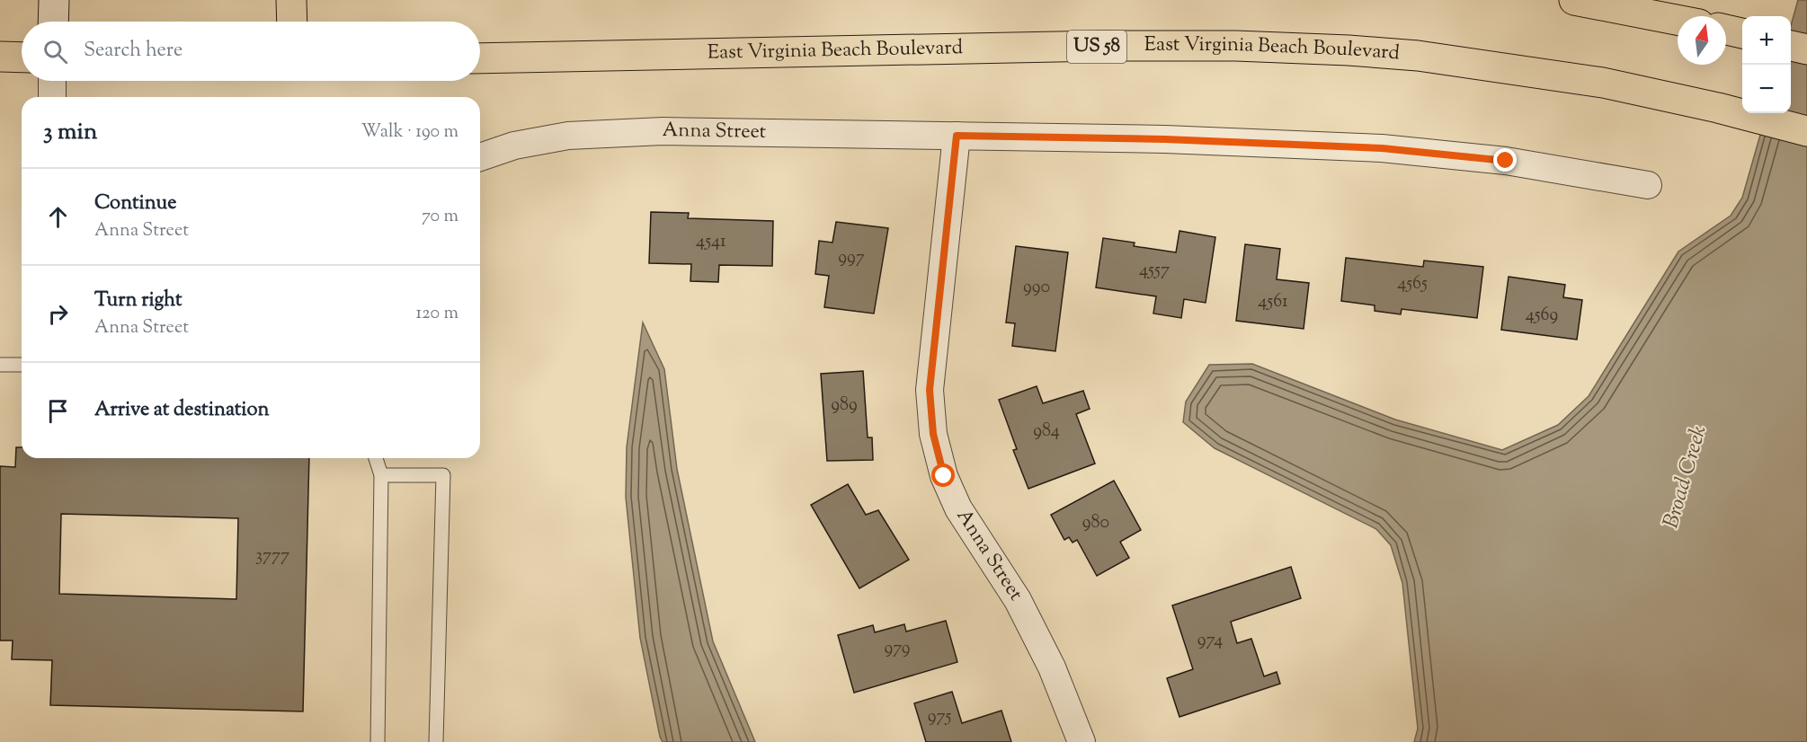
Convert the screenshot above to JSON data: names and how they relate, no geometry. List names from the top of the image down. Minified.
{"streets":{"main road":["US 58","East Virginia Beach Boulevard"],"street":["Anna Street"]},"water":["Broad Creek"],"house_numbers":["4541","997","4557","4565","990","4561","4569","989","984","980","3777","974","979","975"],"north":"top","page":{"map_buttons":["+","−"],"search":"Search here","heading":["3 min","Walk · 190 m"],"list":[["Continue","Anna Street","70 m"],["Turn right","Anna Street","120 m"],"Arrive at destination"]}}
